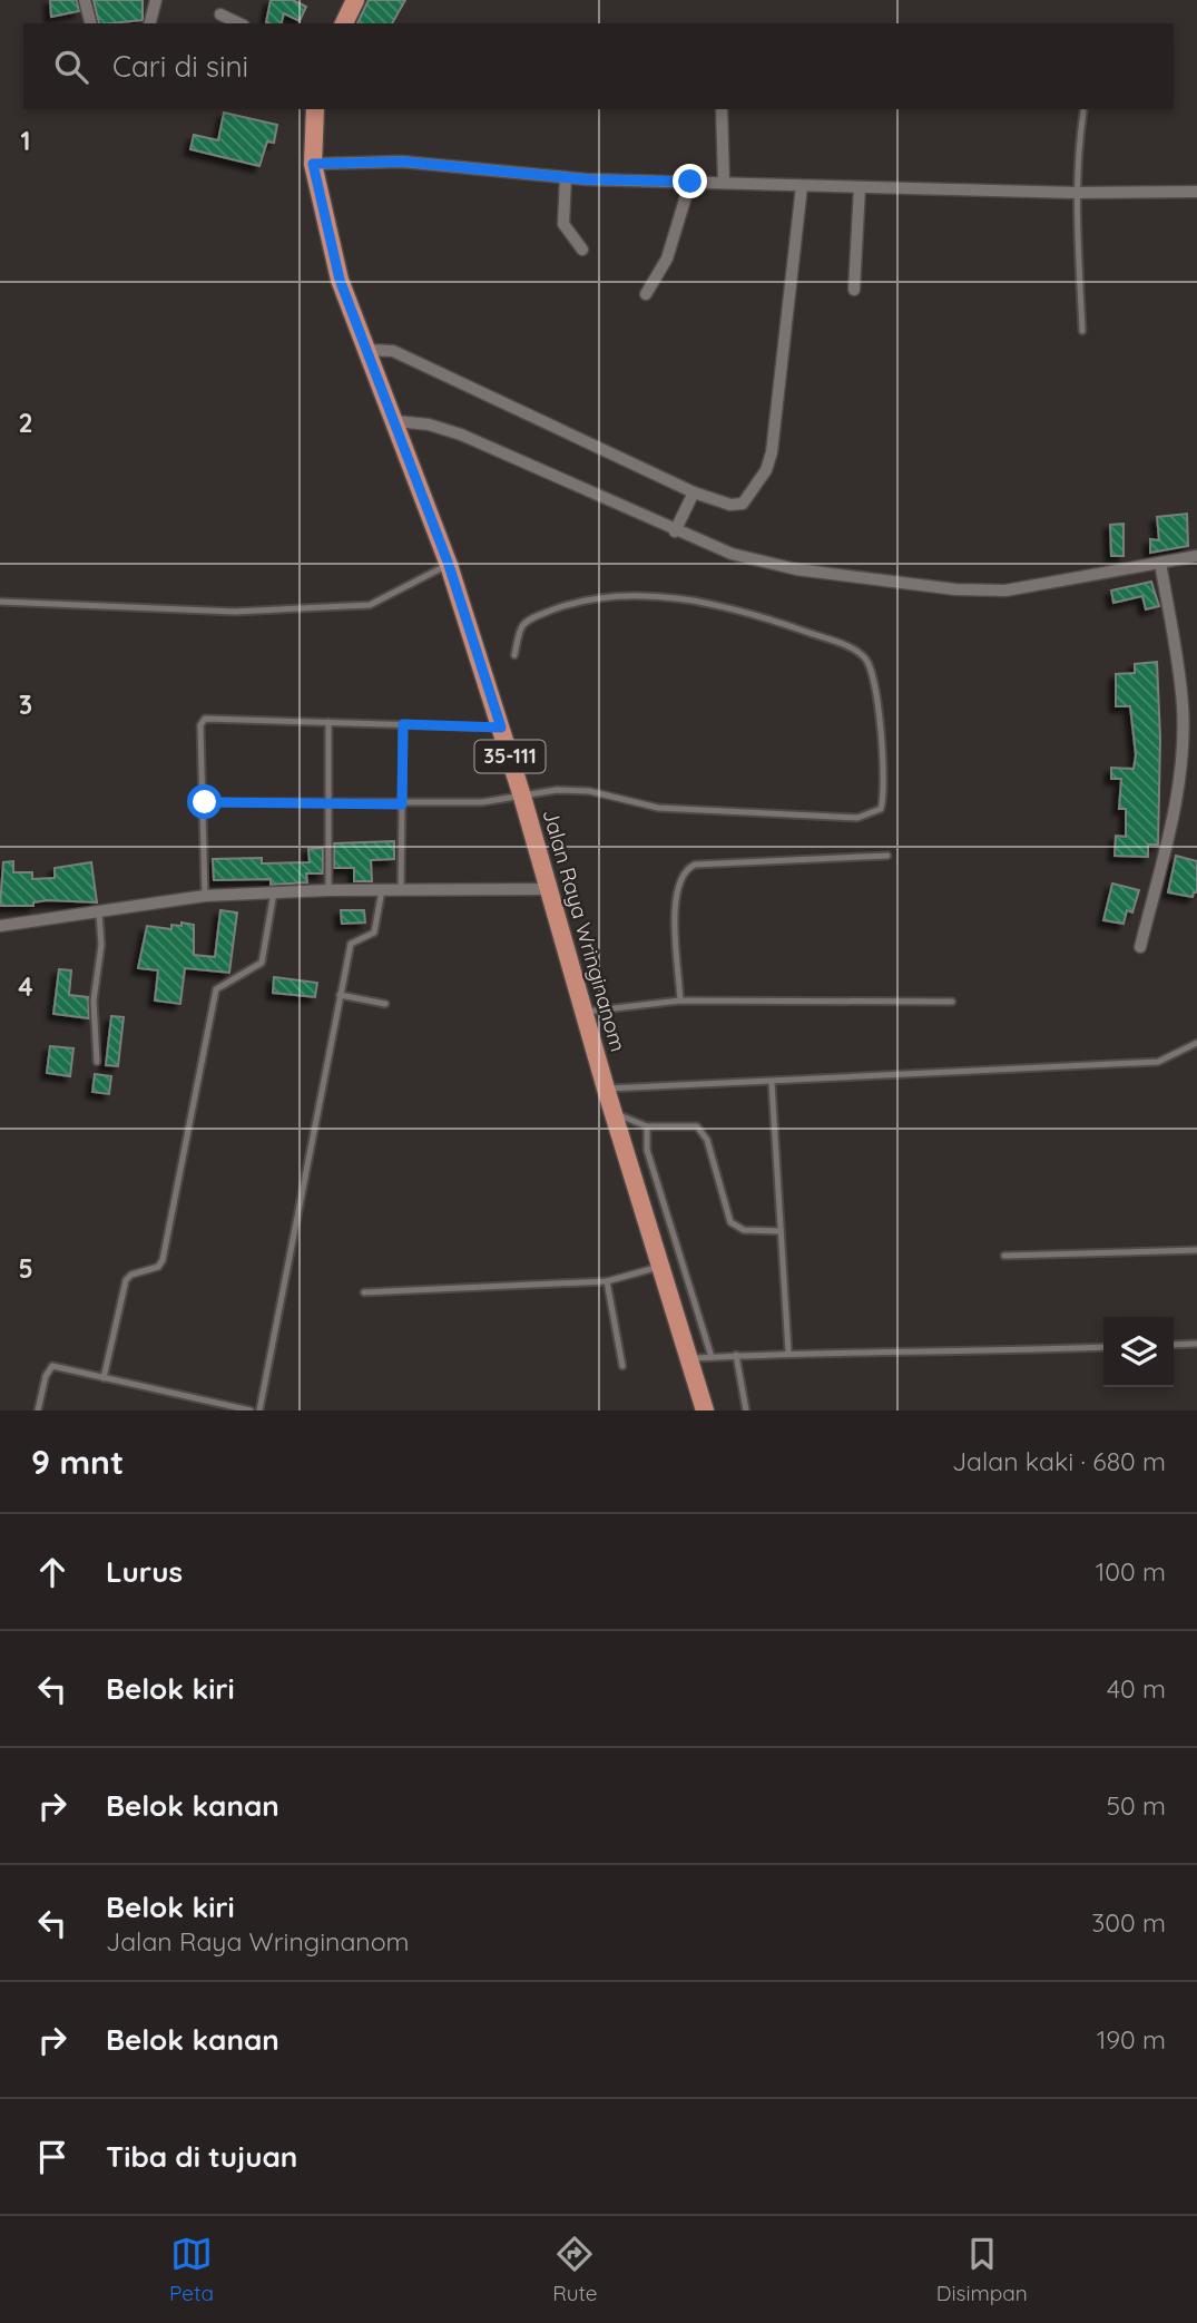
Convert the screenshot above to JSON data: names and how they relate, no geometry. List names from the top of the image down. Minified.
{"streets":{"main road":["35-111","Jalan Raya Wringinanom"]},"page":{"search":"Cari di sini","heading":["9 mnt","Jalan kaki · 680 m"],"list":[["Lurus","100 m"],["Belok kiri","40 m"],["Belok kanan","50 m"],["Belok kiri","Jalan Raya Wringinanom","300 m"],["Belok kanan","190 m"],"Tiba di tujuan"],"nav":["Peta","Rute","Disimpan"]},"grid":{"rows":["1","2","3","4","5"]}}
